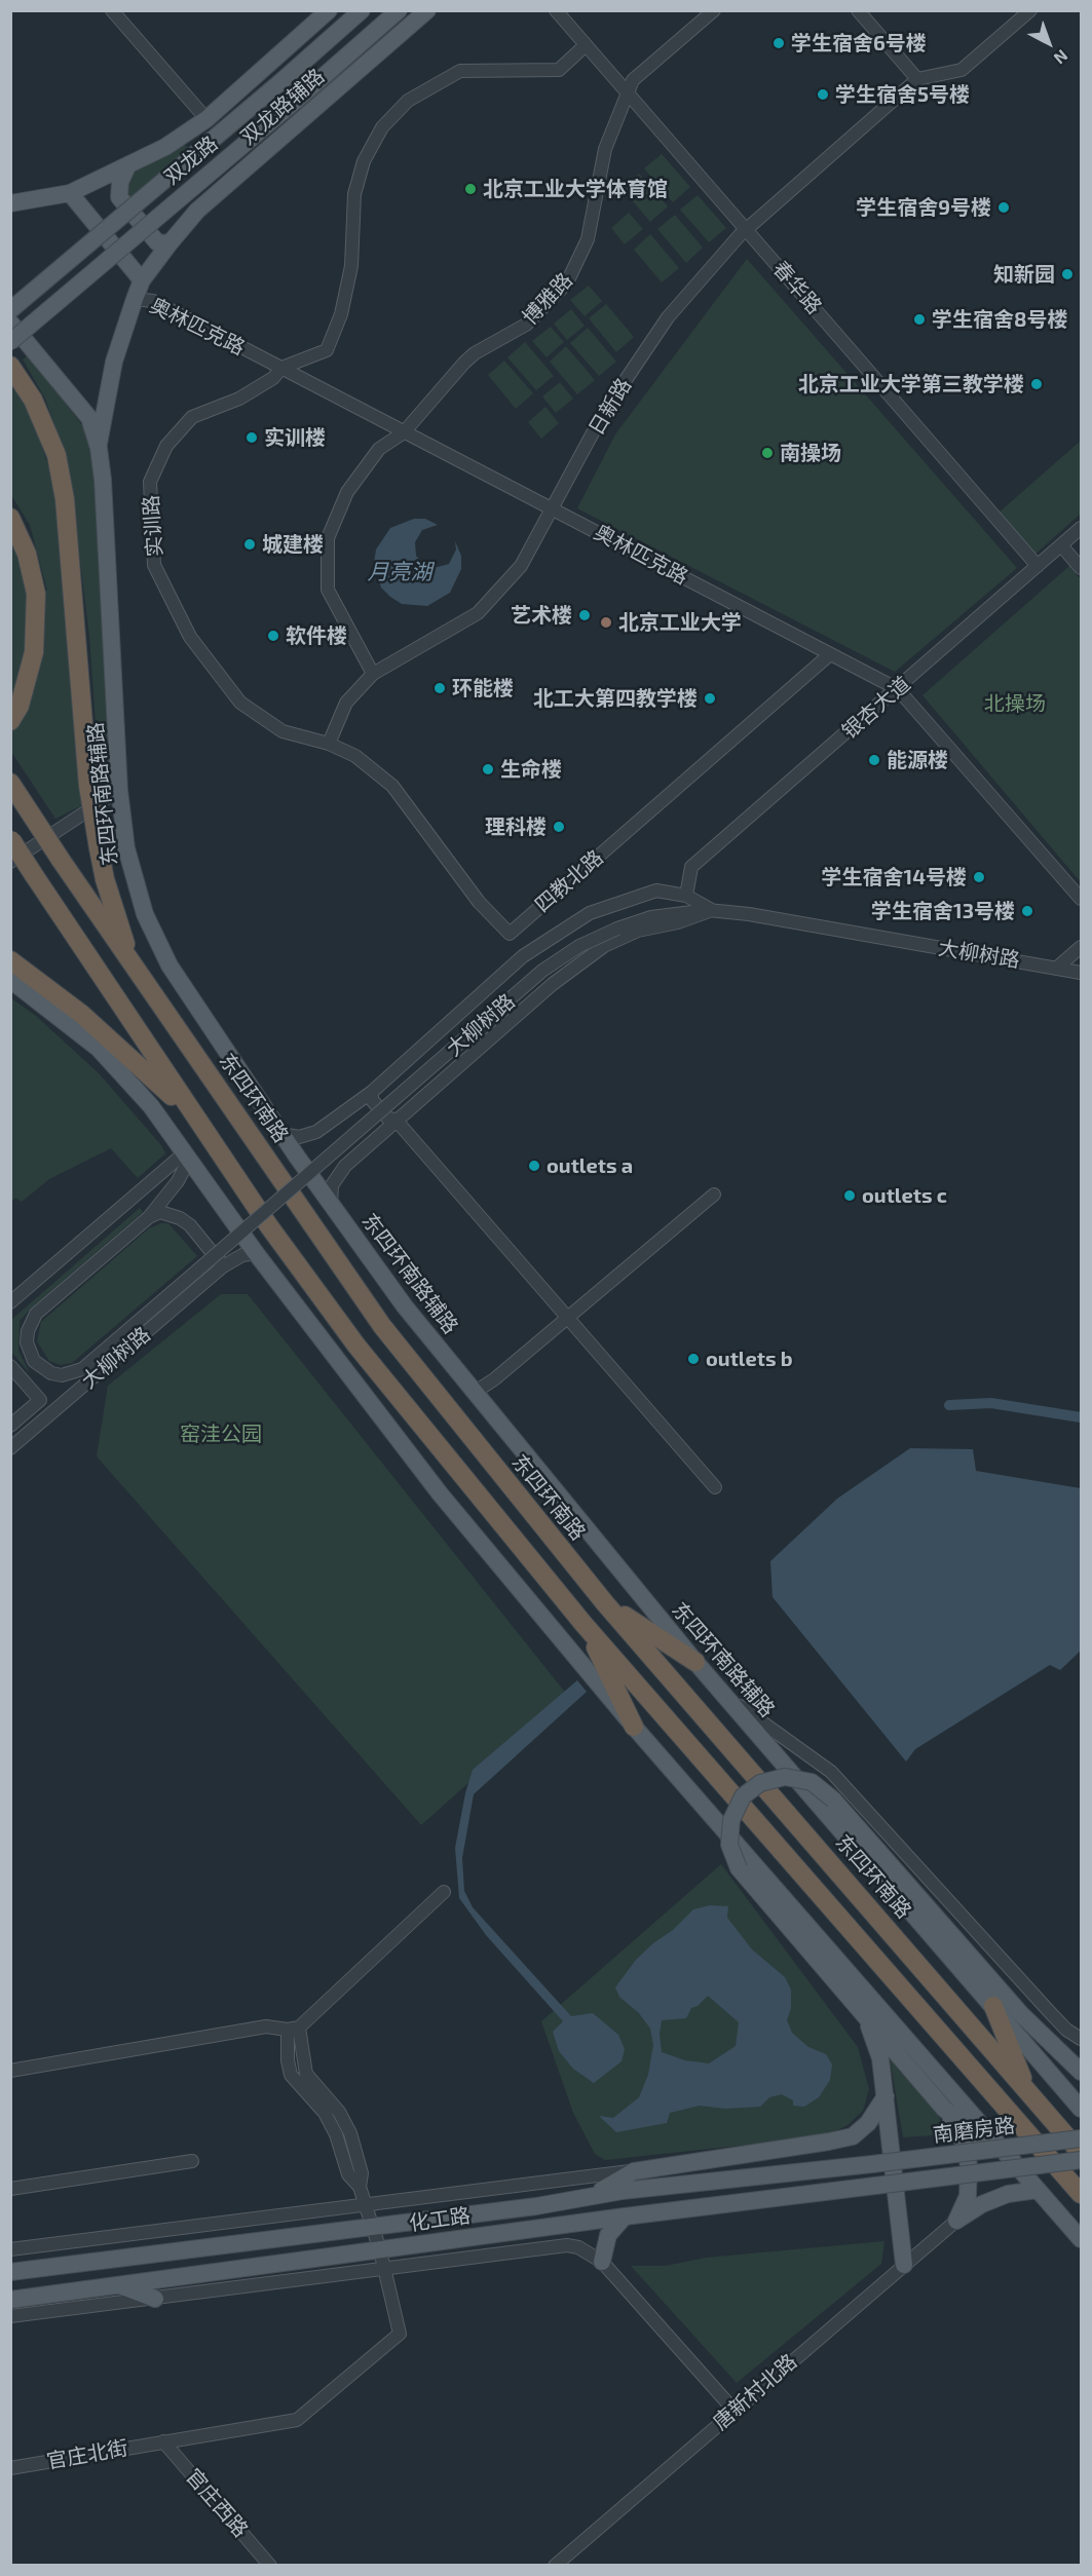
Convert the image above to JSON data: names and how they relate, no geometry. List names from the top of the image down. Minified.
{"streets":{"highway":["东四环南路"],"main road":["双龙路辅路","双龙路","东四环南路辅路","南磨房路","化工路"],"street":["春华路","博雅路","奥林匹克路","日新路","实训路","银杏大道","四教北路","大柳树路","唐新村北路","官庄北街","官庄西路"]},"crossings":[["双龙路辅路","奥林匹克路"],["双龙路辅路","东四环南路辅路"],["春华路","博雅路"],["春华路","日新路"],["春华路","实训路"],["春华路","银杏大道"],["博雅路","奥林匹克路"],["博雅路","日新路"],["奥林匹克路","日新路"],["奥林匹克路","实训路"],["奥林匹克路","银杏大道"],["奥林匹克路","四教北路"],["日新路","实训路"],["日新路","四教北路"],["实训路","四教北路"],["南磨房路","化工路"],["官庄北街","官庄西路"]],"water":["月亮湖"],"parks":["北操场","窑洼公园"],"places":["学生宿舍6号楼","学生宿舍5号楼","北京工业大学体育馆","学生宿舍9号楼","知新园","学生宿舍8号楼","北京工业大学第三教学楼","实训楼","南操场","城建楼","艺术楼","北京工业大学","软件楼","环能楼","北工大第四教学楼","能源楼","生命楼","理科楼","学生宿舍14号楼","学生宿舍13号楼","outlets a","outlets c","outlets b"],"north":"bottom right"}
